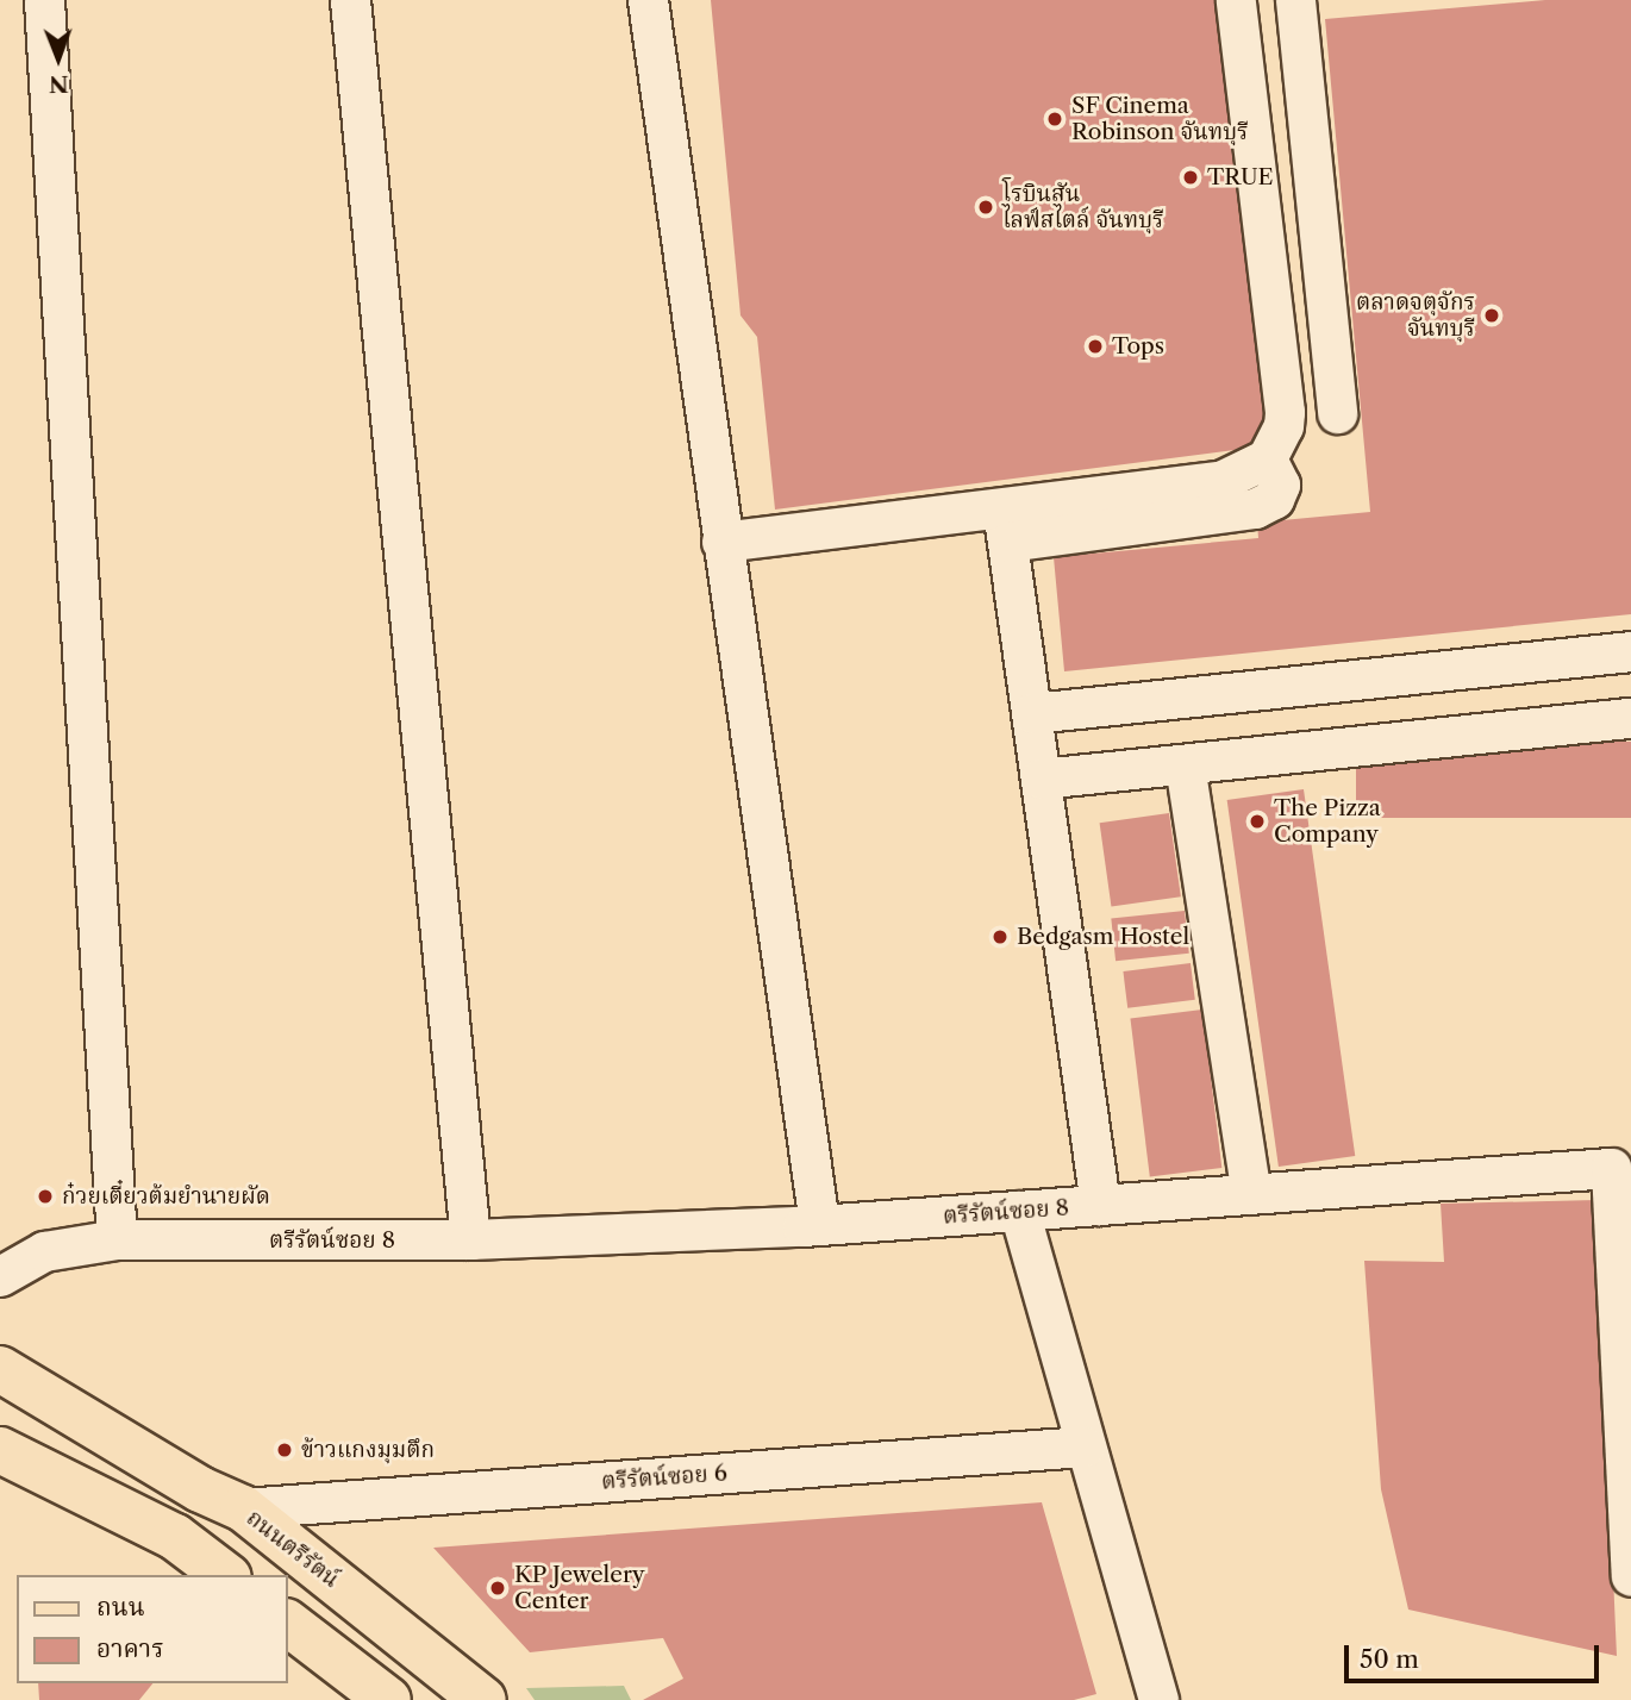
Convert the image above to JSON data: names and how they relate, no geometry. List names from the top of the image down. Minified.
{"streets":{"main road":["ถนนตรีรัตน์"],"street":["ตรีรัตน์ซอย 8","ตรีรัตน์ซอย 6"]},"crossings":[["ตรีรัตน์ซอย 6","ถนนตรีรัตน์"]],"places":["SF Cinema Robinson จันทบุรี","TRUE","โรบินสัน ไลฟ์สไตล์ จันทบุรี","ตลาดจตุจักร จันทบุรี","Tops","The Pizza Company","Bedgasm Hostel","ก๋วยเตี๋ยวต้มยำนายผัด","ข้าวแกงมุมตึก","KP Jewelery Center"],"legend":["ถนน","อาคาร"],"scale_bar":"50 m","north":"bottom"}
